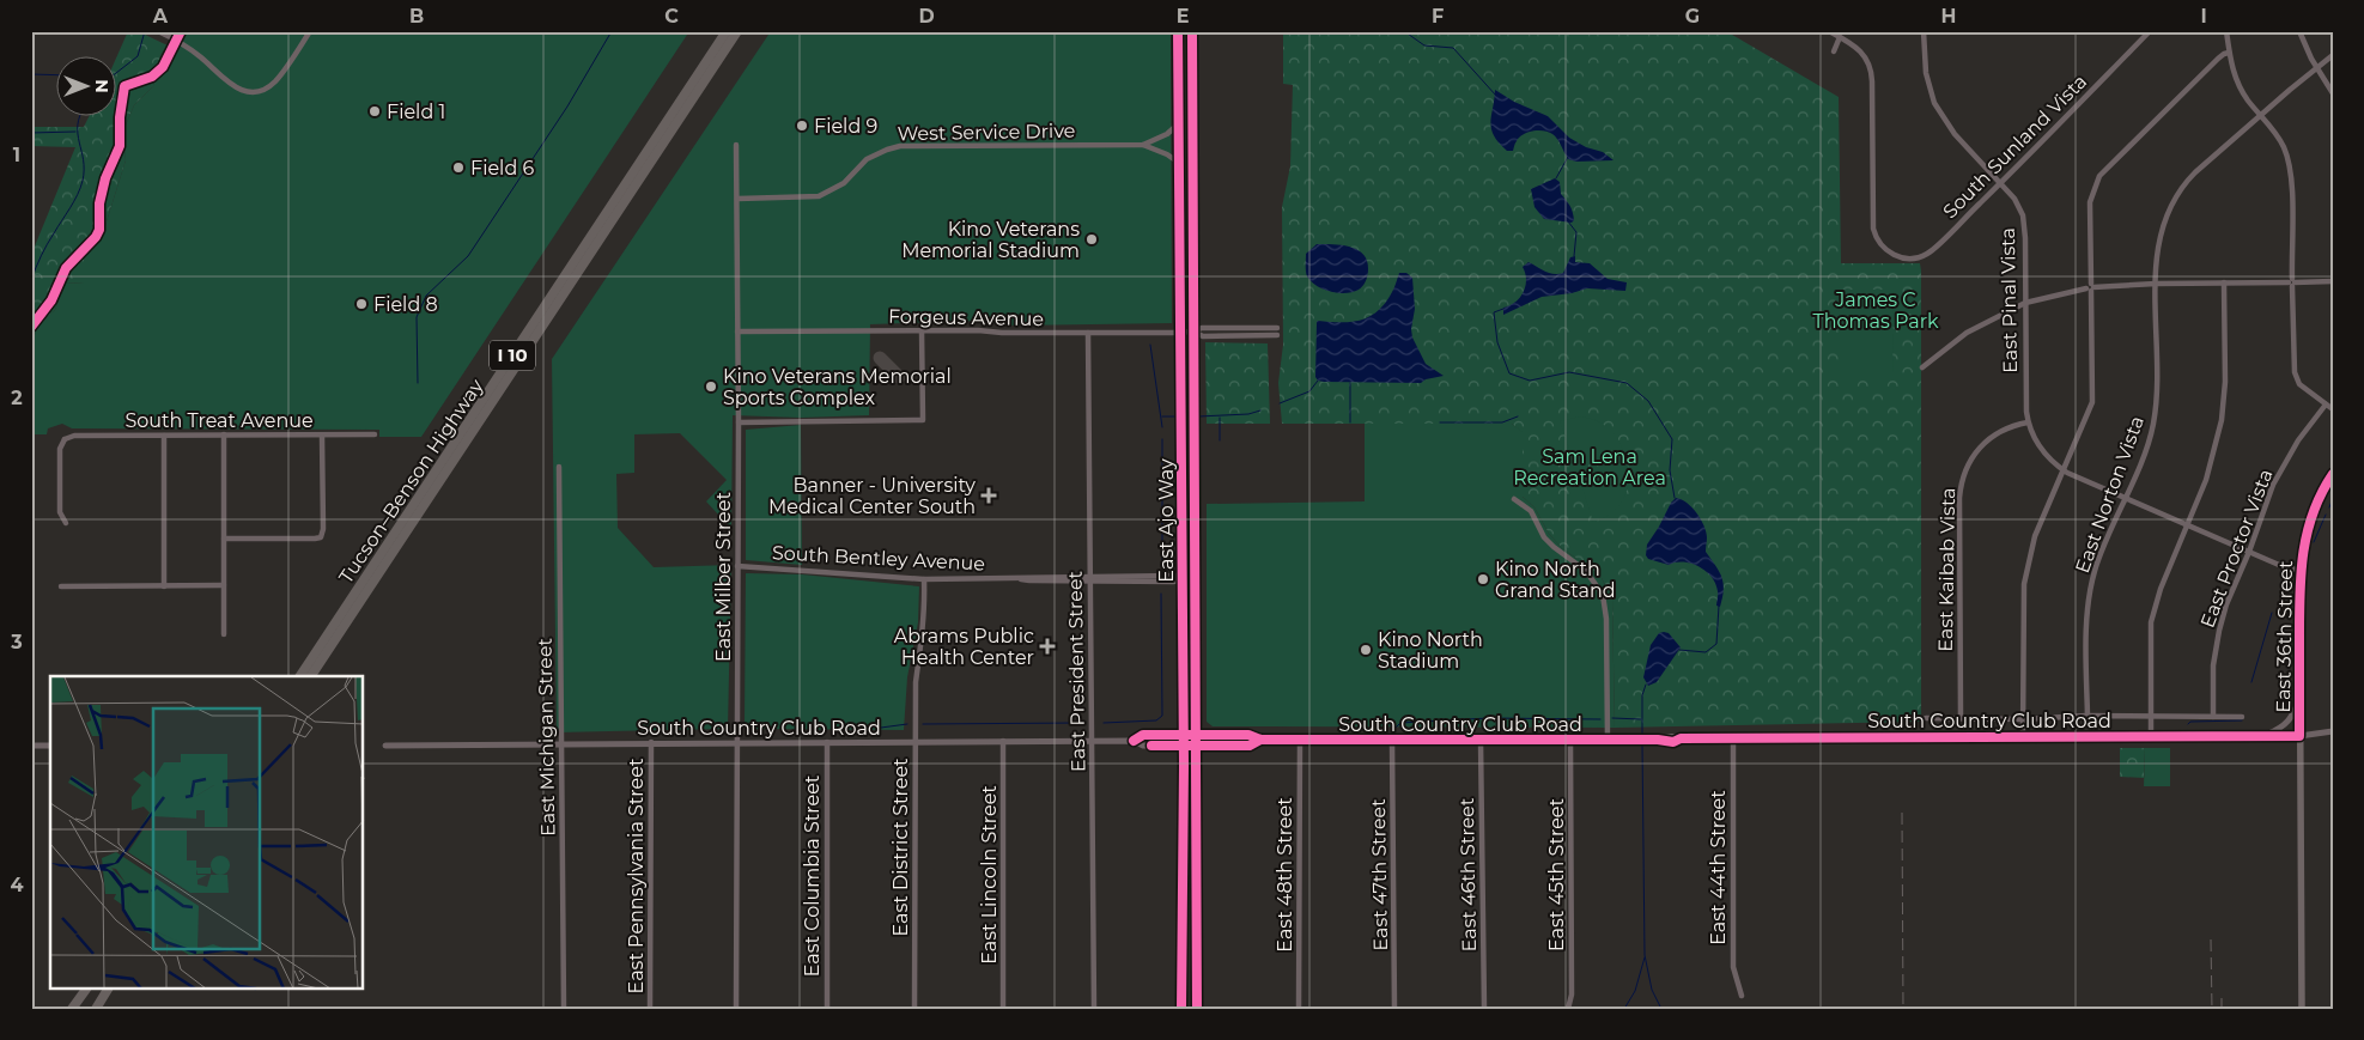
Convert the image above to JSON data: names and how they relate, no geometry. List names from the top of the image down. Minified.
{"streets":{"highway":["I 10","Tucson–Benson Highway"],"main road":["East Ajo Way","East 36th Street"],"street":["West Service Drive","South Sunland Vista","East Pinal Vista","Forgeus Avenue","South Treat Avenue","East Norton Vista","East Proctor Vista","South Bentley Avenue","East Kaibab Vista","East Milber Street","East President Street","South Country Club Road","East Michigan Street","East District Street","East 44th Street","East Lincoln Street","East 48th Street","East 47th Street","East 46th Street","East 45th Street","East Pennsylvania Street","East Columbia Street"]},"crossings":[["West Service Drive","East Ajo Way"],["West Service Drive","East Milber Street"],["South Sunland Vista","East Pinal Vista"],["East Pinal Vista","East Kaibab Vista"],["Forgeus Avenue","East Ajo Way"],["Forgeus Avenue","East Milber Street"],["Forgeus Avenue","East President Street"],["East Norton Vista","South Country Club Road"],["East Ajo Way","South Bentley Avenue"],["East Ajo Way","South Country Club Road"],["East Proctor Vista","South Country Club Road"],["South Bentley Avenue","East Milber Street"],["South Bentley Avenue","East President Street"],["South Bentley Avenue","East District Street"],["East Kaibab Vista","South Country Club Road"],["East Milber Street","South Country Club Road"],["East 36th Street","South Country Club Road"],["East President Street","South Country Club Road"],["South Country Club Road","East Michigan Street"],["South Country Club Road","East District Street"],["South Country Club Road","East 44th Street"],["South Country Club Road","East Lincoln Street"],["South Country Club Road","East 48th Street"],["South Country Club Road","East 47th Street"],["South Country Club Road","East 46th Street"],["South Country Club Road","East 45th Street"],["South Country Club Road","East Pennsylvania Street"],["South Country Club Road","East Columbia Street"]],"parks":["James C Thomas Park","Sam Lena Recreation Area"],"places":{"other":["Field 1","Field 9","Field 6","Kino Veterans Memorial Stadium","Field 8","Kino Veterans Memorial Sports Complex","Kino North Grand Stand","Kino North Stadium"],"health":["Banner - University Medical Center South","Abrams Public Health Center"]},"north":"right","grid":{"columns":["A","B","C","D","E","F","G","H","I"],"rows":["1","2","3","4"]}}
